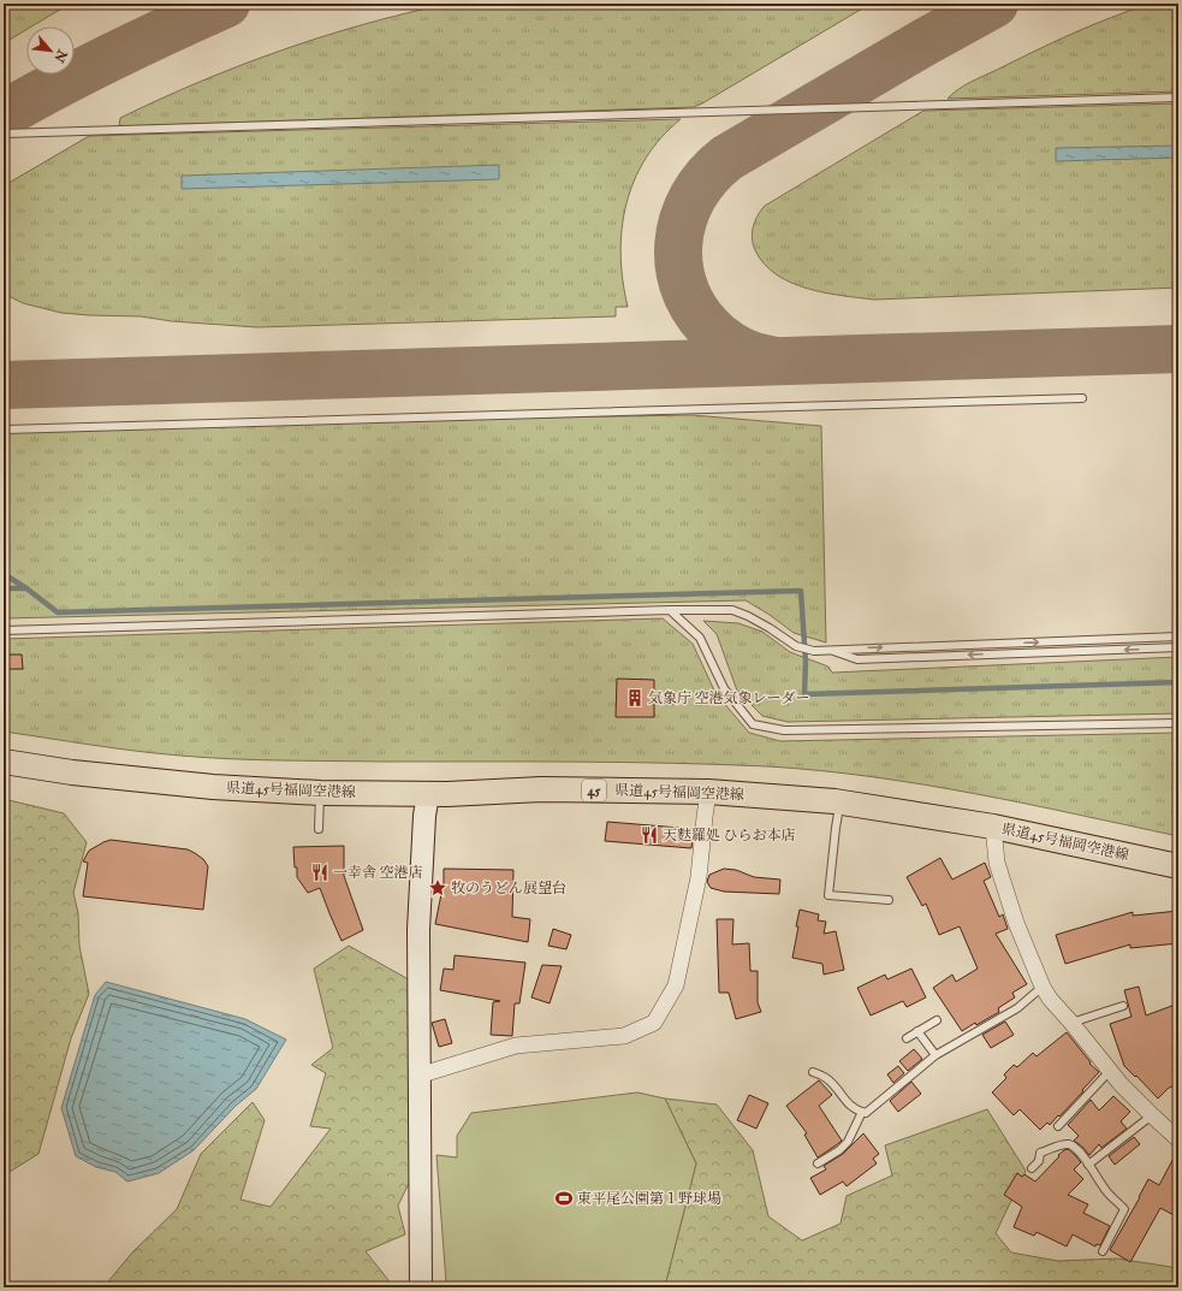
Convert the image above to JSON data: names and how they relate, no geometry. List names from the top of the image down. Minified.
{"streets":{"main road":["県道45号福岡空港線","45"]},"places":{"building":["気象庁 空港気象レーダー"],"restaurant":["天麩羅処 ひらお本店","一幸舎 空港店"],"place":["牧のうどん展望台"],"sports":["東平尾公園第１野球場"]},"north":"bottom right"}
